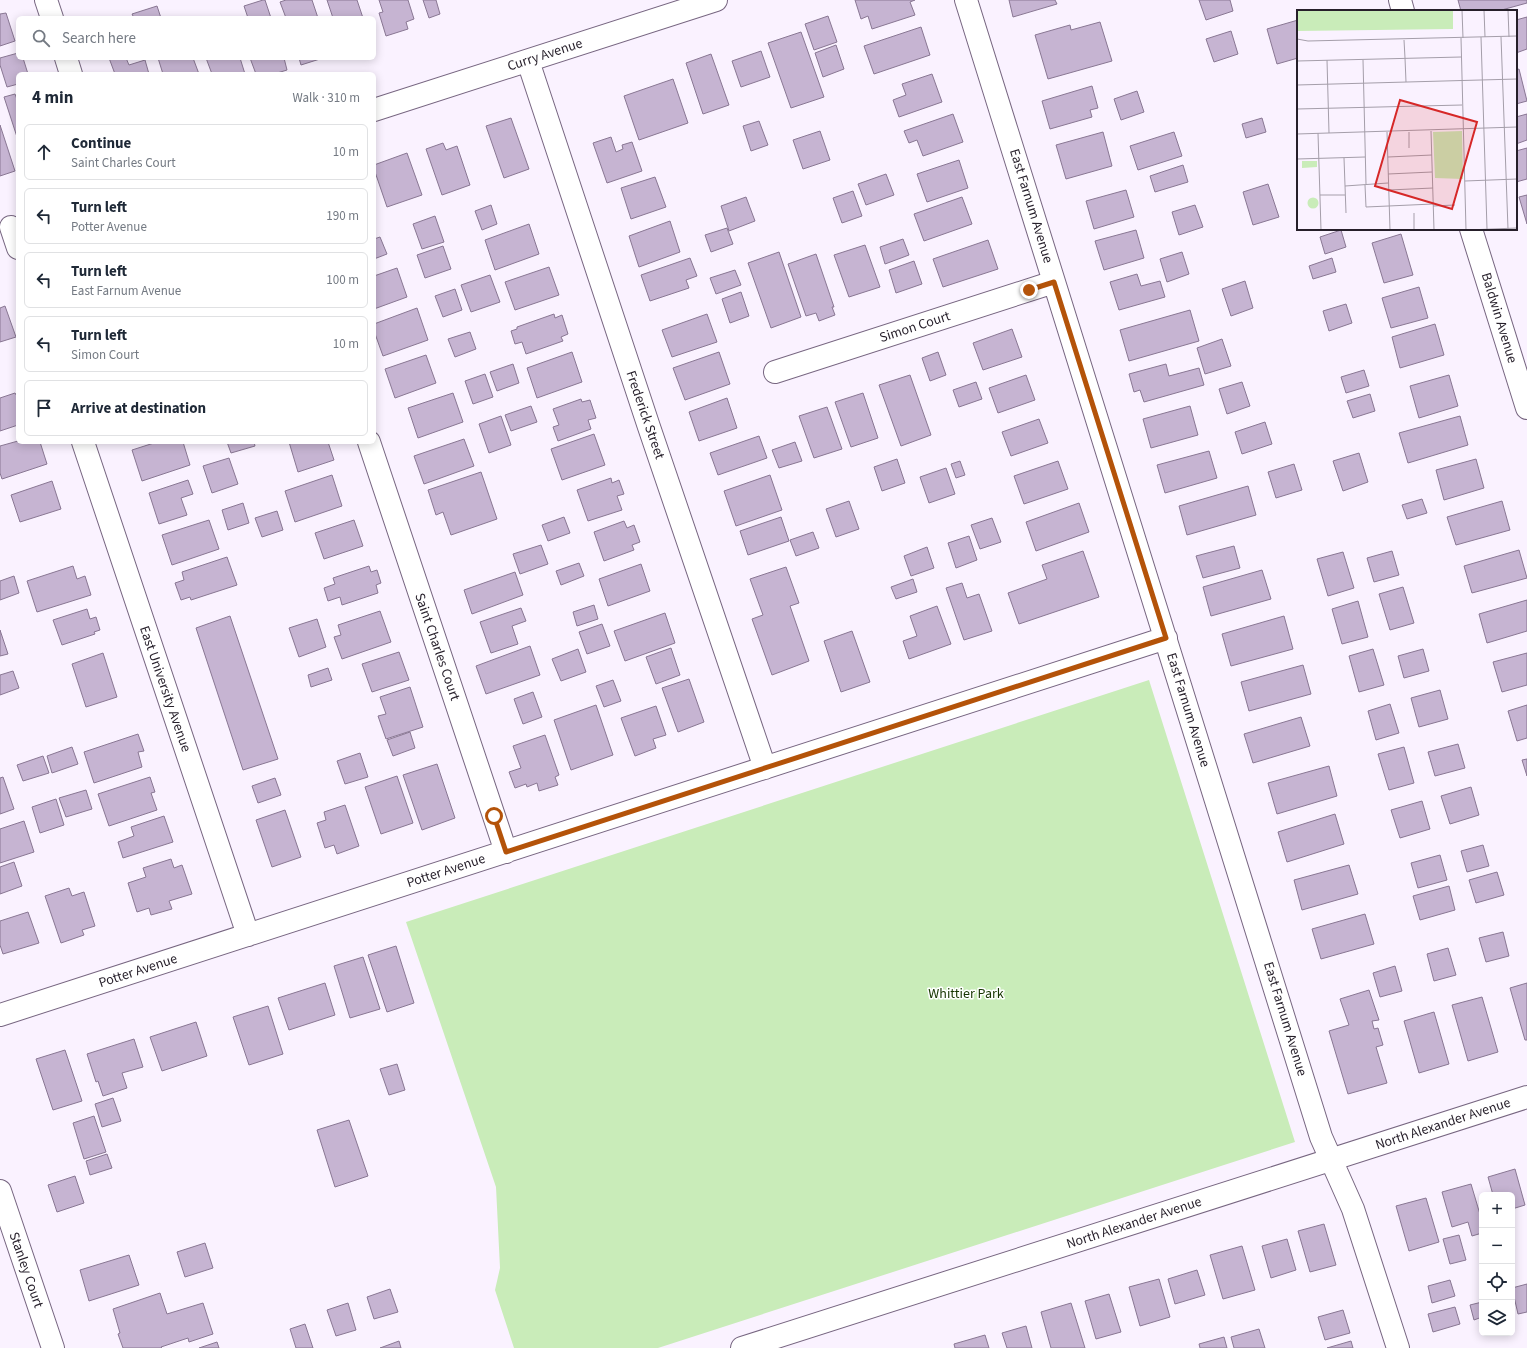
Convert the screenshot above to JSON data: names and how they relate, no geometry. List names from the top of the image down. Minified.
{"streets":{"street":["Curry Avenue","East Farnum Avenue","Baldwin Avenue","Simon Court","Frederick Street","Saint Charles Court","East University Avenue","Potter Avenue","North Alexander Avenue","Stanley Court"]},"crossings":[["Curry Avenue","Frederick Street"],["East Farnum Avenue","Simon Court"],["East Farnum Avenue","Potter Avenue"],["East Farnum Avenue","North Alexander Avenue"],["Frederick Street","Potter Avenue"],["Saint Charles Court","Potter Avenue"],["East University Avenue","Potter Avenue"]],"parks":["Whittier Park"],"page":{"search":"Search here","heading":["4 min","Walk · 310 m"],"list":[["Continue","Saint Charles Court","10 m"],["Turn left","Potter Avenue","190 m"],["Turn left","East Farnum Avenue","100 m"],["Turn left","Simon Court","10 m"],"Arrive at destination"],"map_buttons":["+","−"]}}
